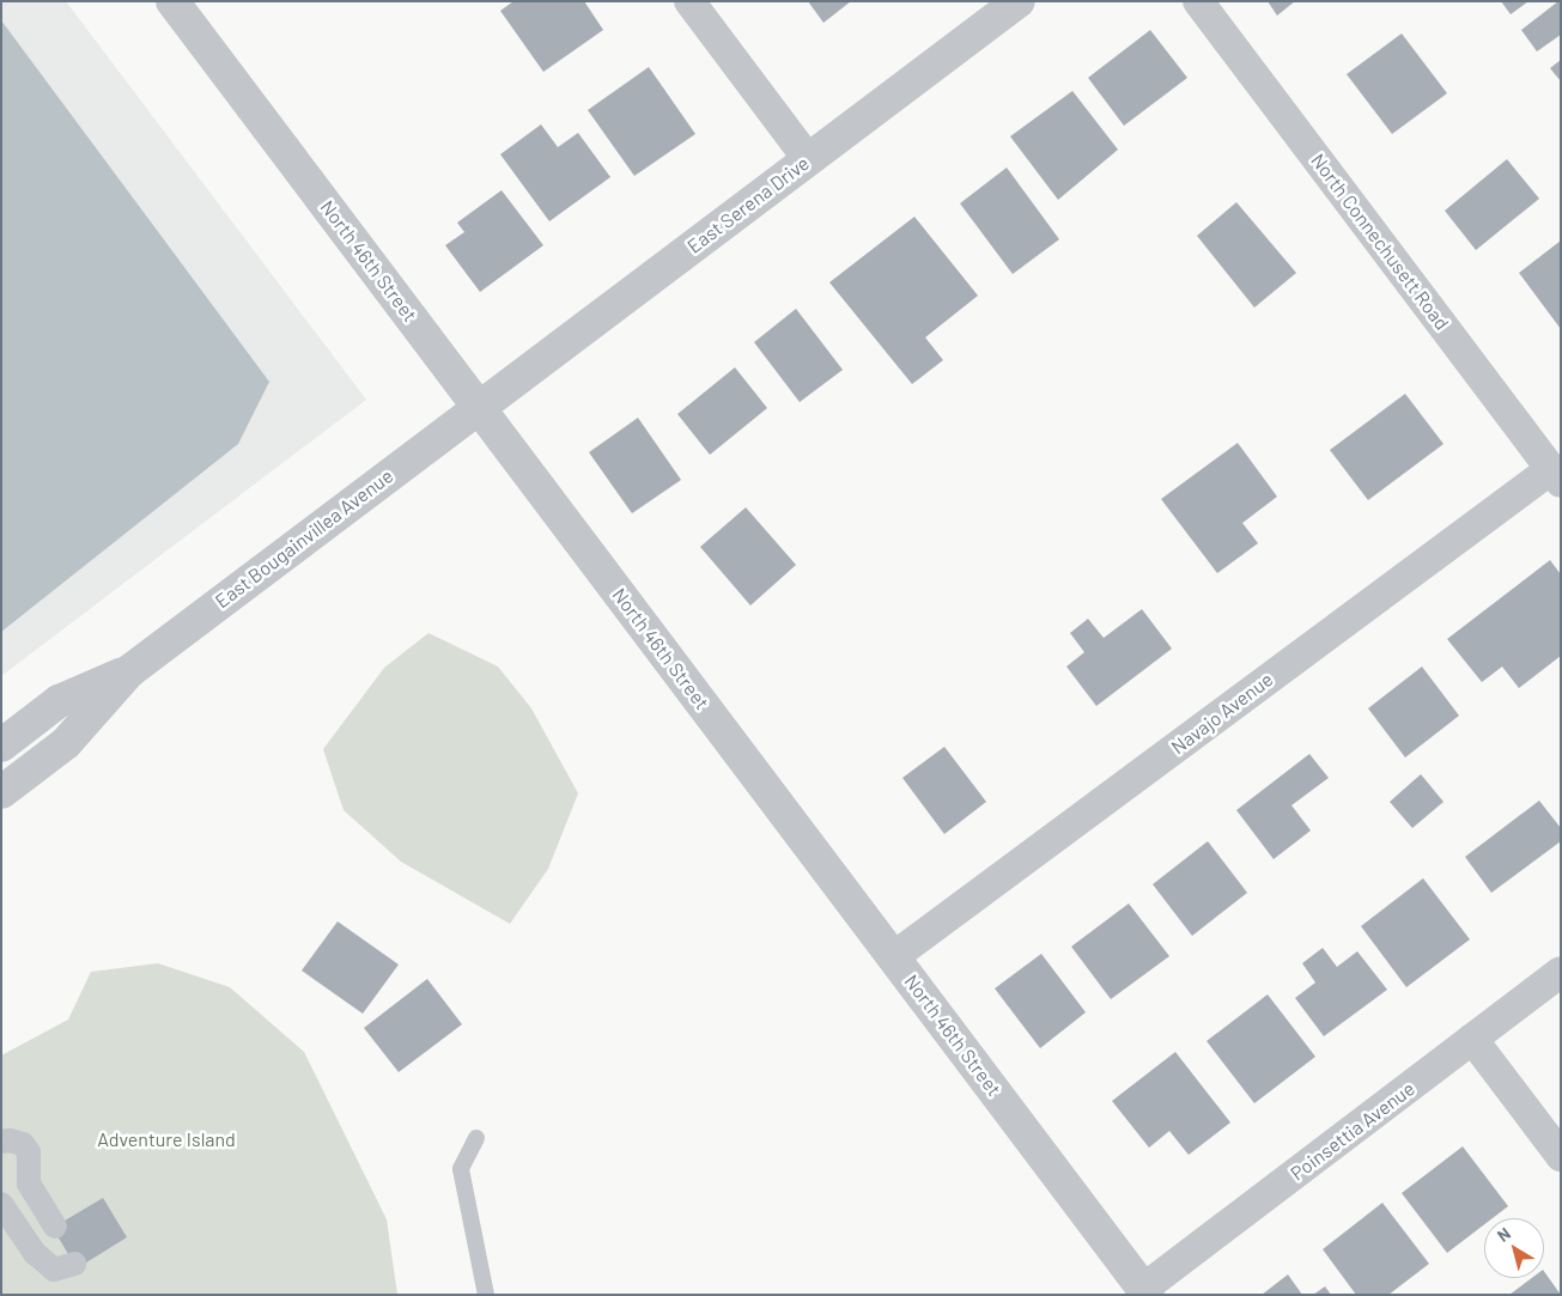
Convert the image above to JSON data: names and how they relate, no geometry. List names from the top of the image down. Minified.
{"streets":{"street":["East Serena Drive","North Connechusett Road","North 46th Street","East Bougainvillea Avenue","Navajo Avenue","Poinsettia Avenue"]},"crossings":[["East Serena Drive","North 46th Street"],["East Serena Drive","East Bougainvillea Avenue"],["North Connechusett Road","Navajo Avenue"],["North 46th Street","East Bougainvillea Avenue"],["North 46th Street","Navajo Avenue"],["North 46th Street","Poinsettia Avenue"]],"parks":["Adventure Island"],"north":"top left"}
